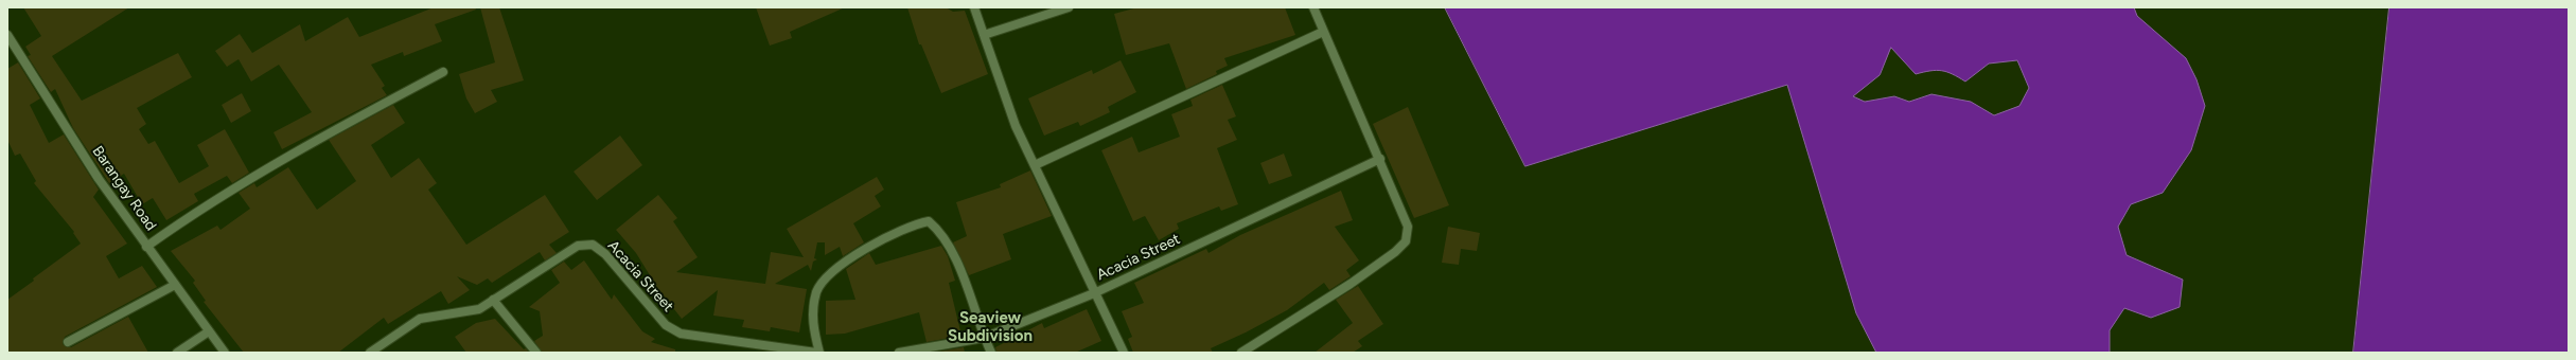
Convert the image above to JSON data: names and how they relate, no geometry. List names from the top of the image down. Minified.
{"streets":{"street":["Barangay Road","Acacia Street"]},"districts":["Seaview Subdivision"]}
